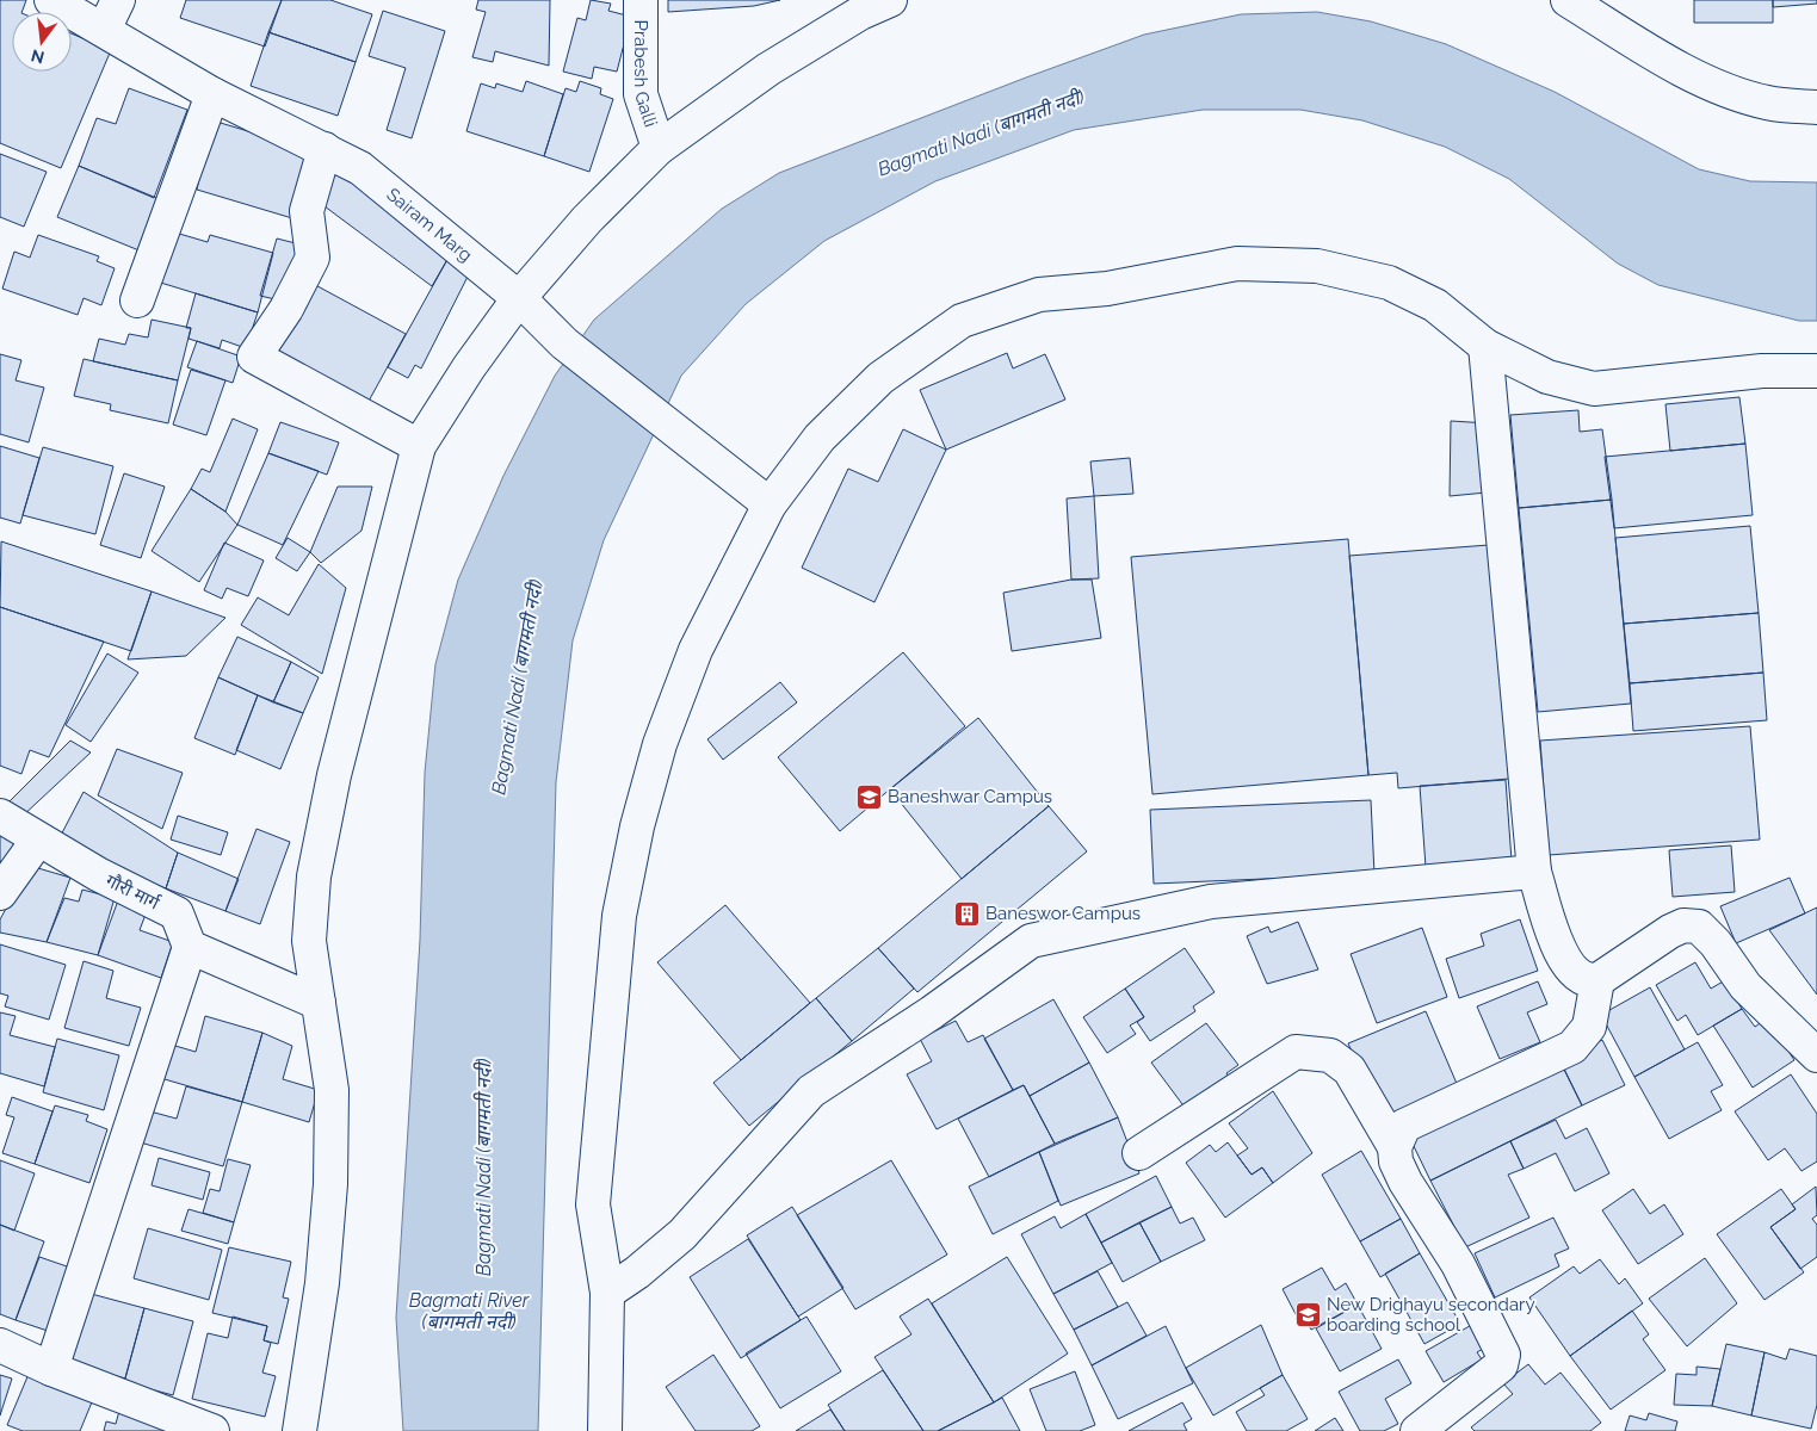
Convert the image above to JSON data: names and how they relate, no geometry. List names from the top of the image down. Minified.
{"streets":{"street":["Prabesh Galli","Sairam Marg","गौरी मार्ग"]},"water":["Bagmati Nadi (बागमती नदी)","Bagmati River (बागमती नदी)"],"places":{"school or university":["Baneshwar Campus","New Drighayu secondary boarding school"],"building":["Baneswor Campus"]},"north":"bottom"}
